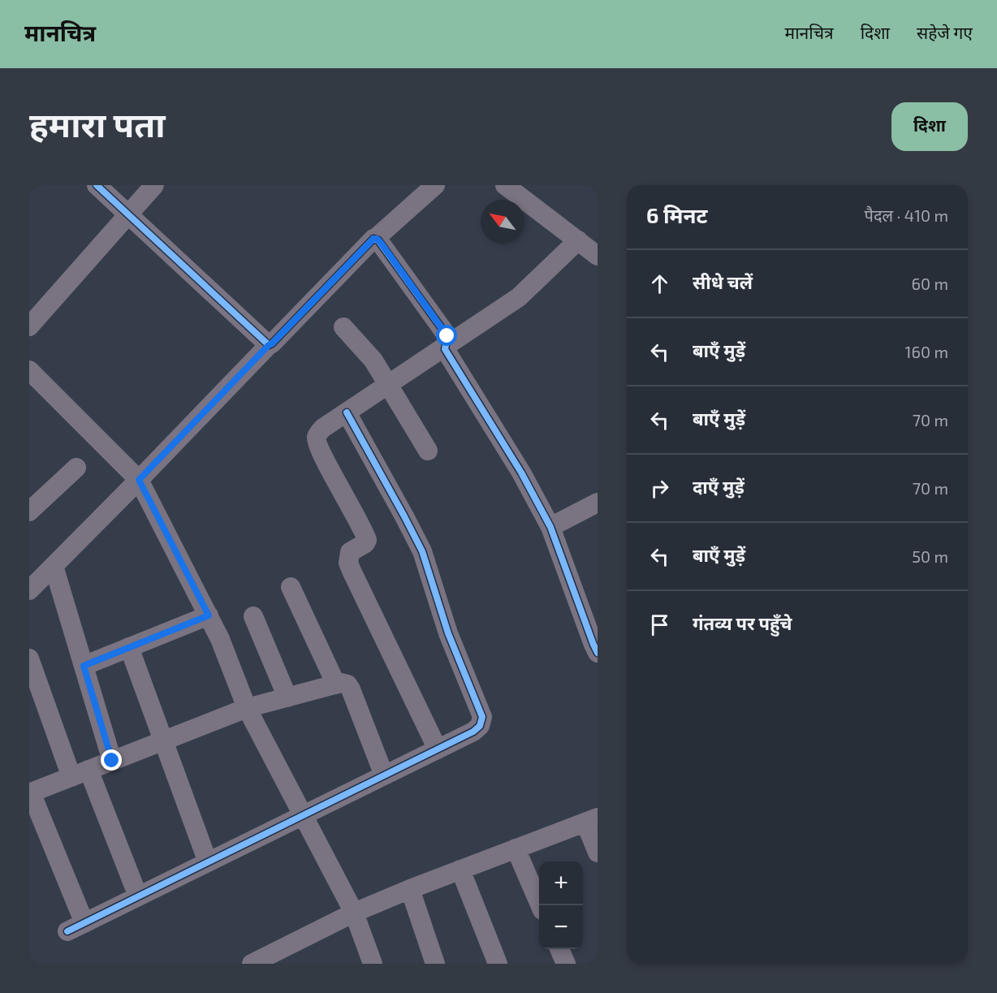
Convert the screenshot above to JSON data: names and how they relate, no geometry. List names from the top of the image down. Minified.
{"north":"top left","page":{"header":"मानचित्र","nav":["मानचित्र","दिशा","सहेजे गए"],"buttons":"दिशा","title":"हमारा पता","heading":["6 मिनट","पैदल · 410 m"],"list":[["सीधे चलें","60 m"],["बाएँ मुड़ें","160 m"],["बाएँ मुड़ें","70 m"],["दाएँ मुड़ें","70 m"],["बाएँ मुड़ें","50 m"],"गंतव्य पर पहुँचे"],"map_buttons":["+","−"]}}
